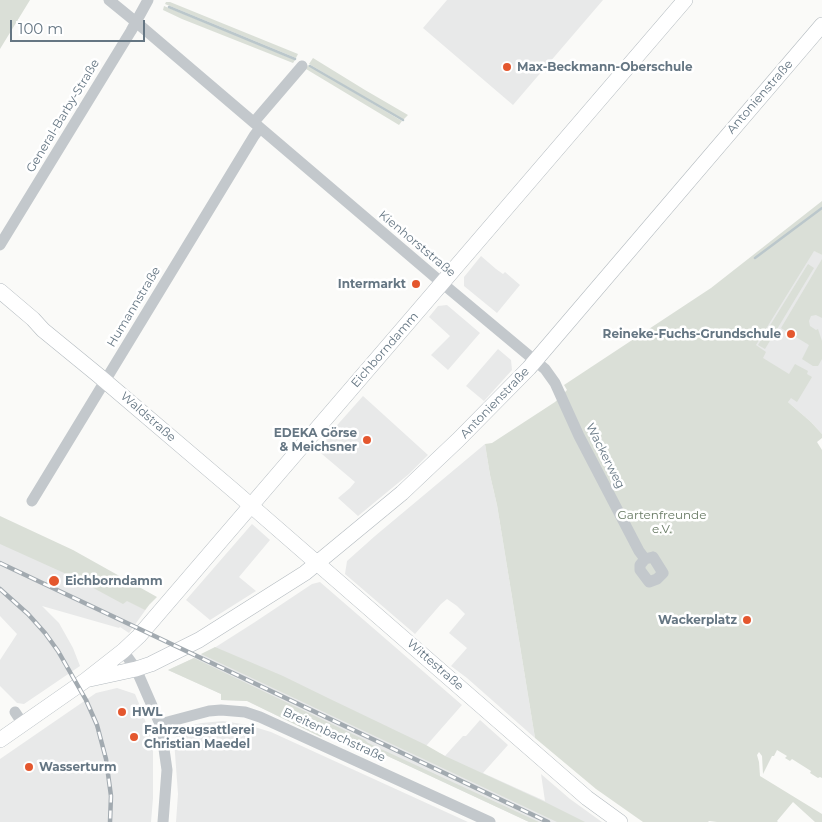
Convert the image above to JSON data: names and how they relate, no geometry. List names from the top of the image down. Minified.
{"streets":{"main road":["Antonienstraße","Eichborndamm","Waldstraße","Wittestraße"],"street":["General-Barby-Straße","Kienhorststraße","Humannstraße","Wackerweg","Breitenbachstraße"]},"crossings":[["Antonienstraße","Kienhorststraße"],["Antonienstraße","Eichborndamm"],["Antonienstraße","Wittestraße"],["General-Barby-Straße","Kienhorststraße"],["Kienhorststraße","Humannstraße"],["Kienhorststraße","Eichborndamm"],["Kienhorststraße","Wackerweg"],["Humannstraße","Waldstraße"],["Eichborndamm","Waldstraße"],["Eichborndamm","Wittestraße"],["Waldstraße","Wittestraße"]],"parks":["Gartenfreunde e.V."],"places":["Max-Beckmann-Oberschule","Intermarkt","Reineke-Fuchs-Grundschule","EDEKA Görse & Meichsner","Eichborndamm","Wackerplatz","HWL","Fahrzeugsattlerei Christian Maedel","Wasserturm"],"scale_bar":"100 m"}
